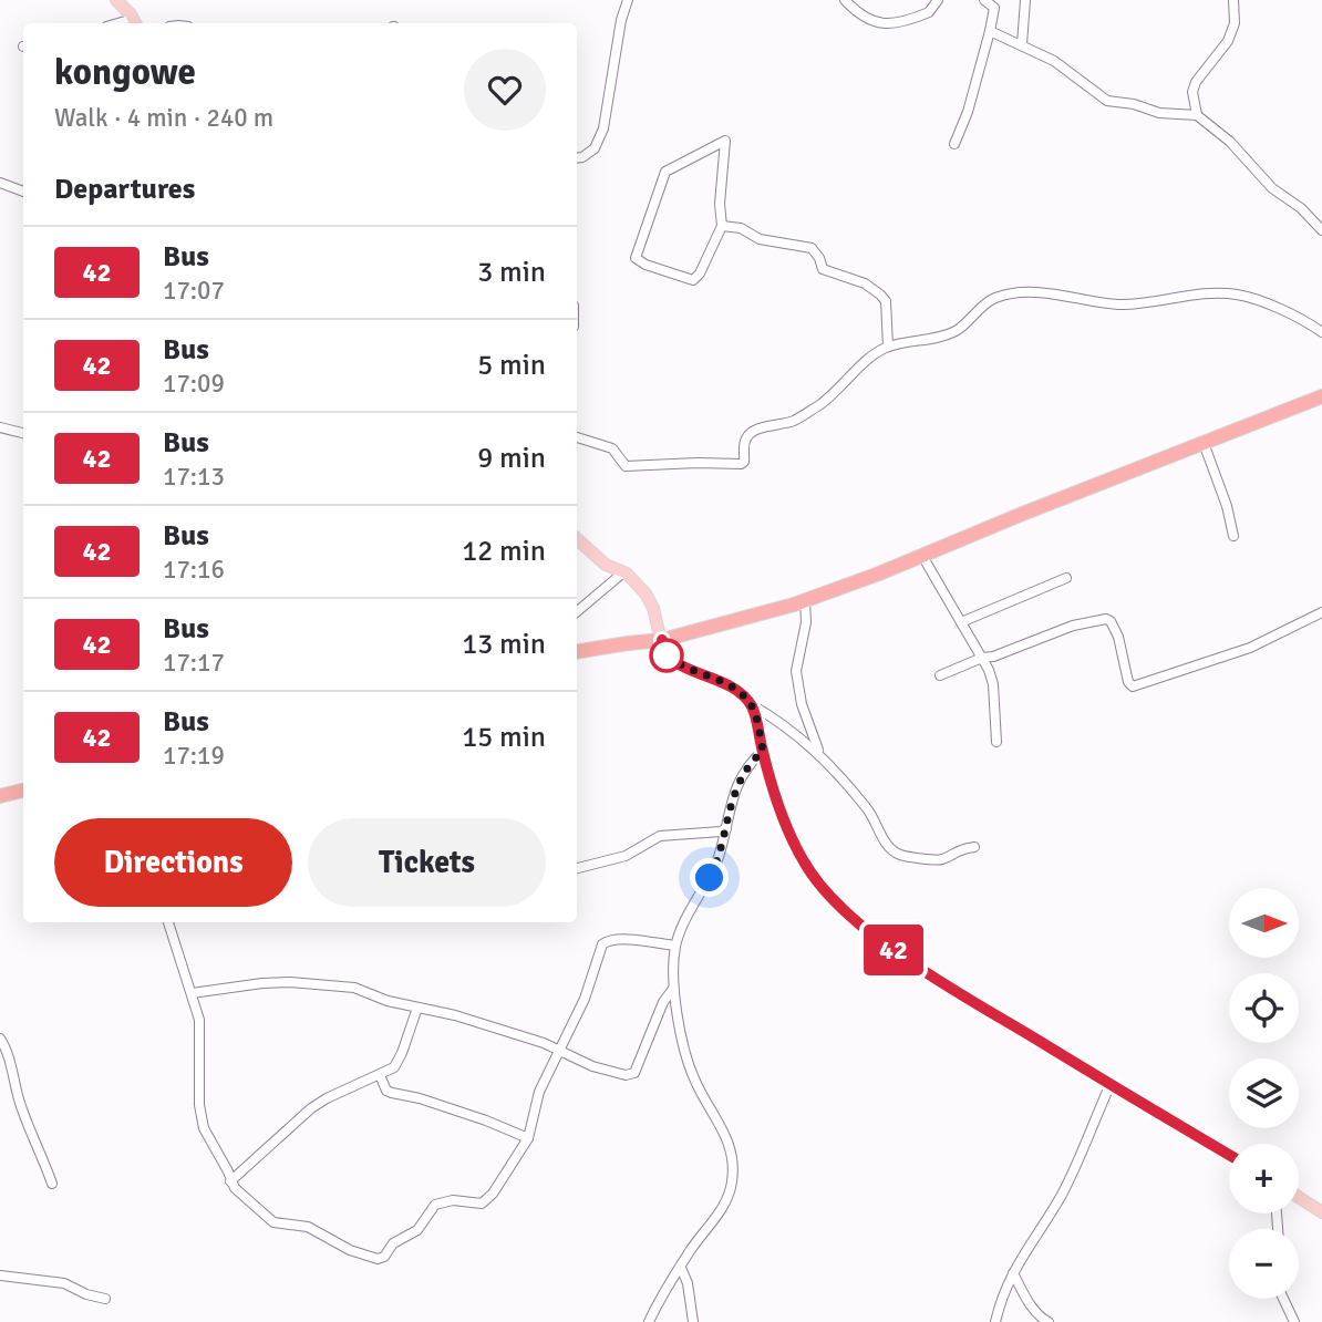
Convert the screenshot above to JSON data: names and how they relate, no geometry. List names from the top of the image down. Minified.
{"lines":["bus line 42"],"north":"right","page":{"on_map":"42","heading":[["kongowe","Walk · 4 min · 240 m"],"Departures"],"list":[{"mark":"42","name":"Bus","note":"17:07","value":"3 min"},{"mark":"42","name":"Bus","note":"17:09","value":"5 min"},{"mark":"42","name":"Bus","note":"17:13","value":"9 min"},{"mark":"42","name":"Bus","note":"17:16","value":"12 min"},{"mark":"42","name":"Bus","note":"17:17","value":"13 min"},{"mark":"42","name":"Bus","note":"17:19","value":"15 min"}],"buttons":["Directions","Tickets"],"map_buttons":["+","−"]}}
